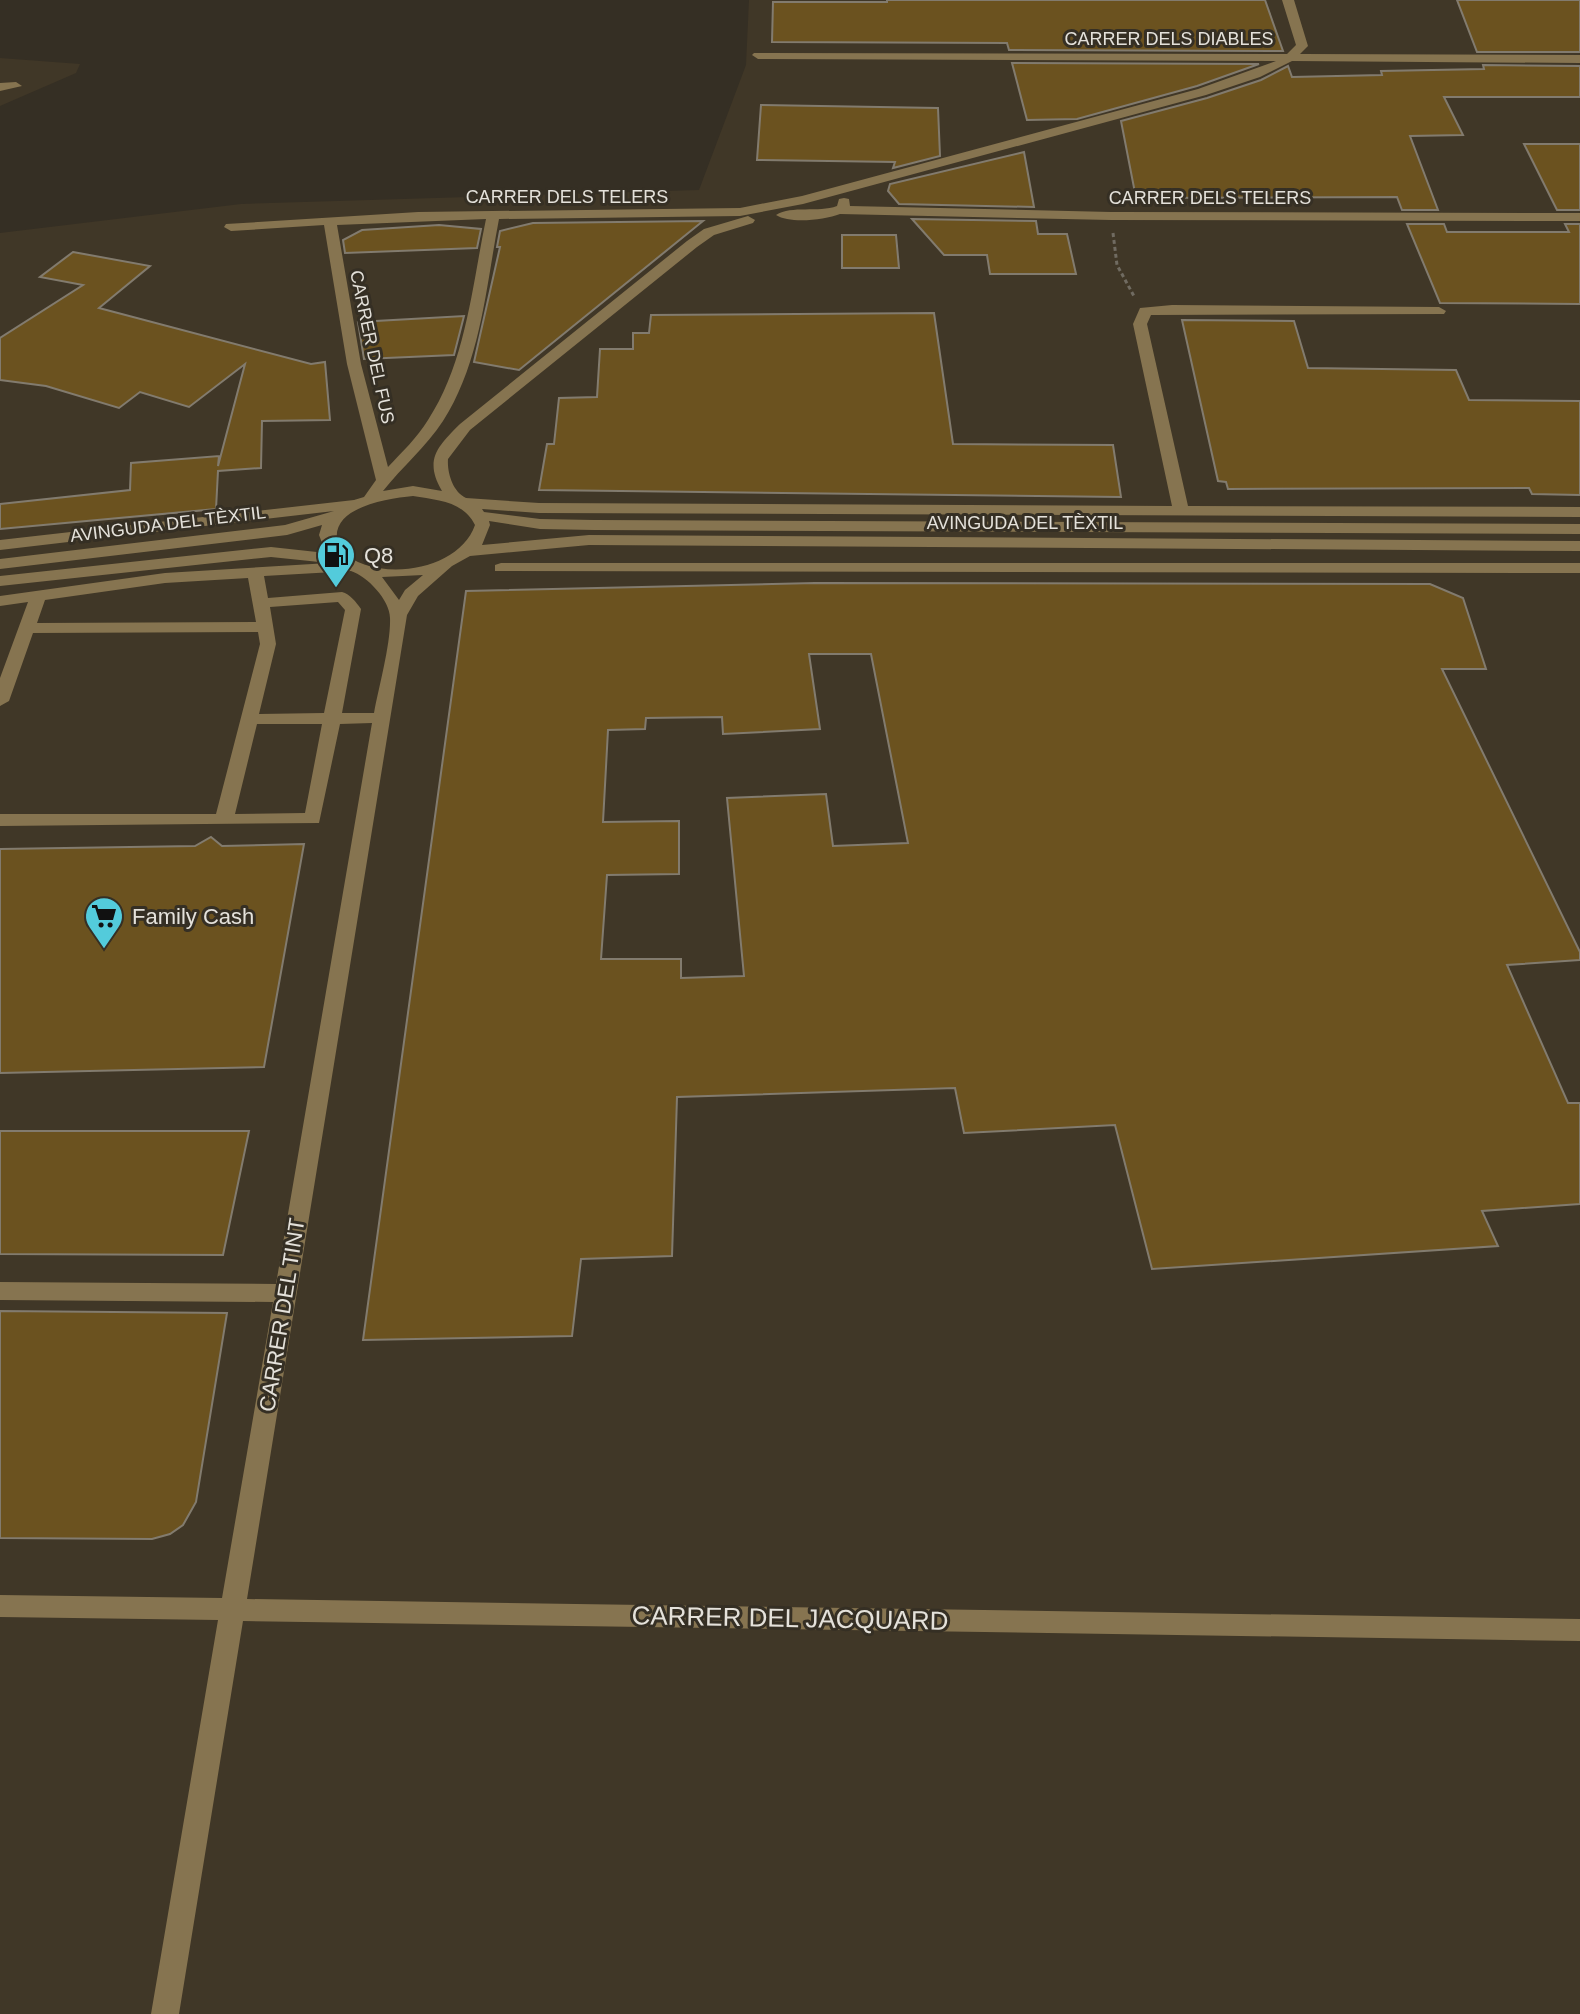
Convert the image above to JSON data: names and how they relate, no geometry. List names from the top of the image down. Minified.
{"streets":{"street":["CARRER DELS DIABLES","CARRER DELS TELERS","CARRER DEL FUS","AVINGUDA DEL TÈXTIL","CARRER DEL TINT","CARRER DEL JACQUARD"]},"crossings":[["CARRER DELS DIABLES","CARRER DELS TELERS"],["CARRER DELS TELERS","CARRER DEL FUS"],["CARRER DEL TINT","CARRER DEL JACQUARD"]],"places":{"fuel station":["Q8"],"supermarket":["Family Cash"]}}
